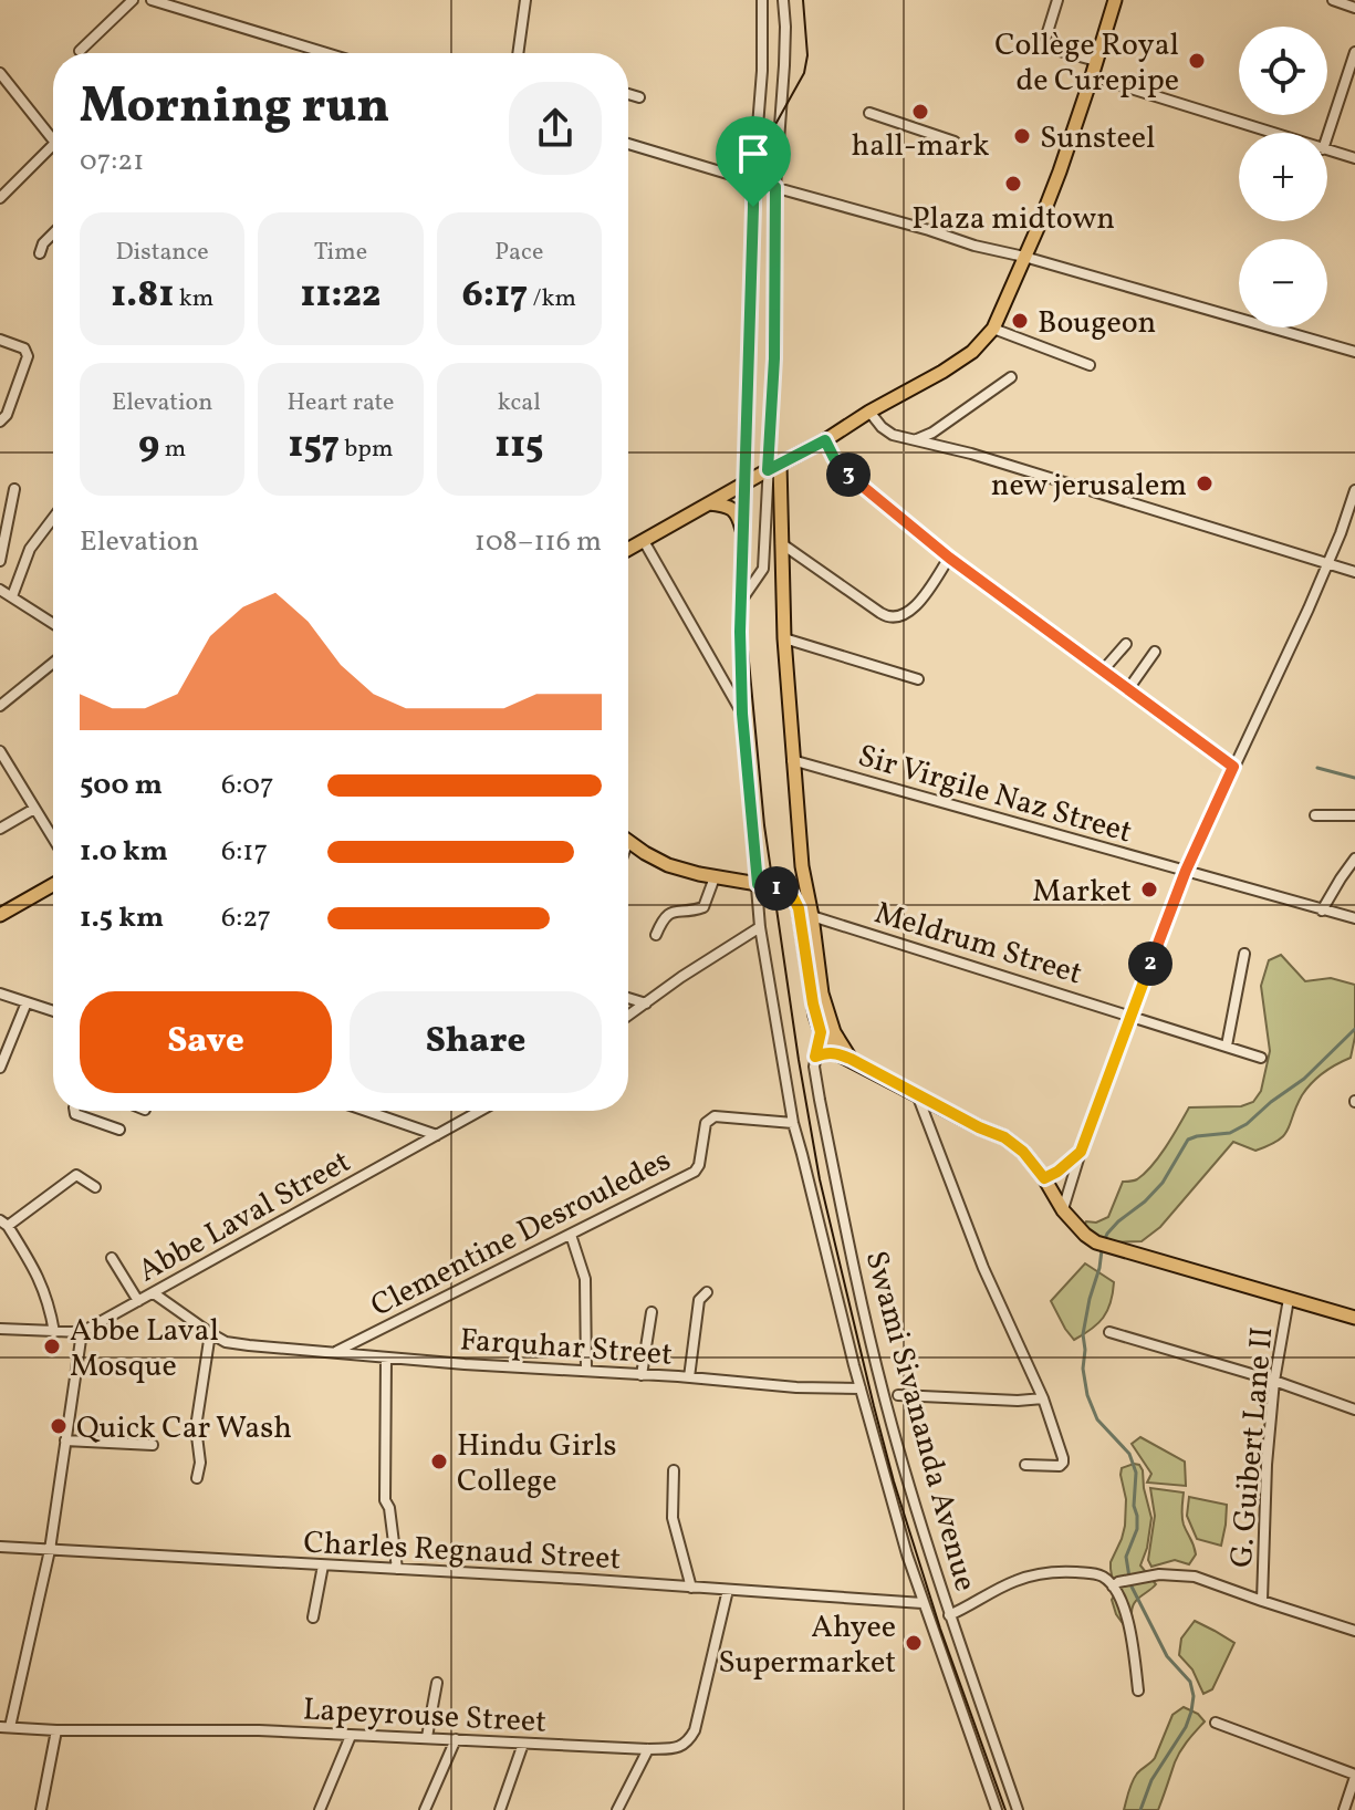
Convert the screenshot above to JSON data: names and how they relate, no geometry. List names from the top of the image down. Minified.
{"streets":{"street":["Sir Virgile Naz Street","Meldrum Street","Abbe Laval Street","Clementine Desrouledes","Farquhar Street","Swami Sivananda Avenue","G. Guibert Lane II","Charles Regnaud Street","Lapeyrouse Street"]},"crossings":[["Abbe Laval Street","Farquhar Street"],["Clementine Desrouledes","Farquhar Street"],["Charles Regnaud Street","Lapeyrouse Street"]],"places":["Collège Royal de Curepipe","hall-mark","Sunsteel","Plaza midtown","Bougeon","new jerusalem","Market","Abbe Laval Mosque","Quick Car Wash","Hindu Girls College","Ahyee Supermarket"],"page":{"map_buttons":["+","−"],"heading":["Morning run","07:21"],"stats":[["Distance","1.81 km"],["Time","11:22"],["Pace","6:17 /km"],["Elevation","9 m"],["Heart rate","157 bpm"],["kcal","115"]],"pins":["3","1","2"],"chart":["Elevation","108–116 m"],"list":[{"name":"500 m","note":"6:07"},{"name":"1.0 km","note":"6:17"},{"name":"1.5 km","note":"6:27"}],"buttons":["Save","Share"]}}
